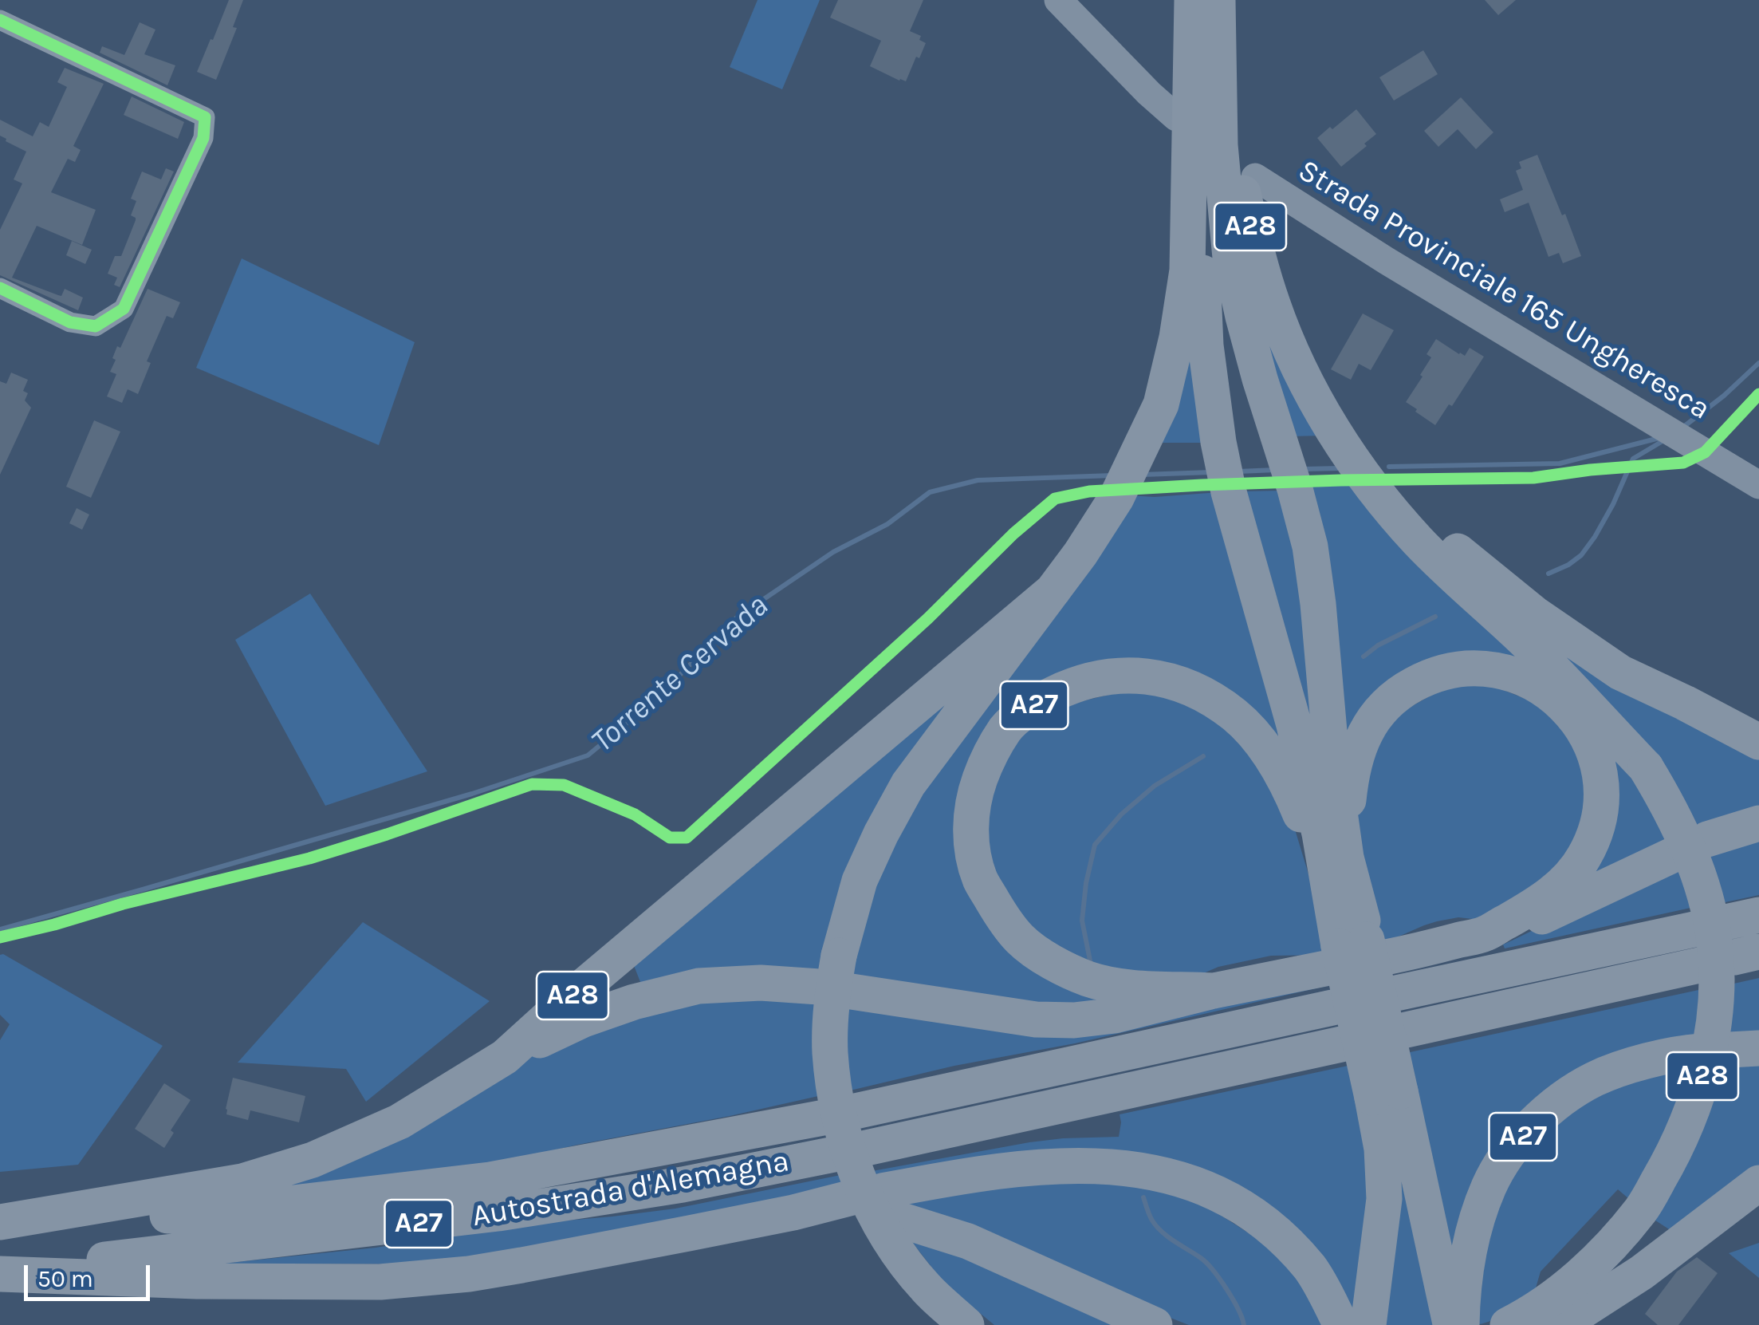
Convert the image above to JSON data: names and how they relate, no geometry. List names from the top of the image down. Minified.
{"streets":{"highway":["A28","A27","Autostrada d'Alemagna"],"main road":["Strada Provinciale 165 Ungheresca"]},"crossings":[["A28","A27"],["A28","Autostrada d'Alemagna"],["A27","Autostrada d'Alemagna"]],"water":["Torrente Cervada"],"scale_bar":"50 m"}
